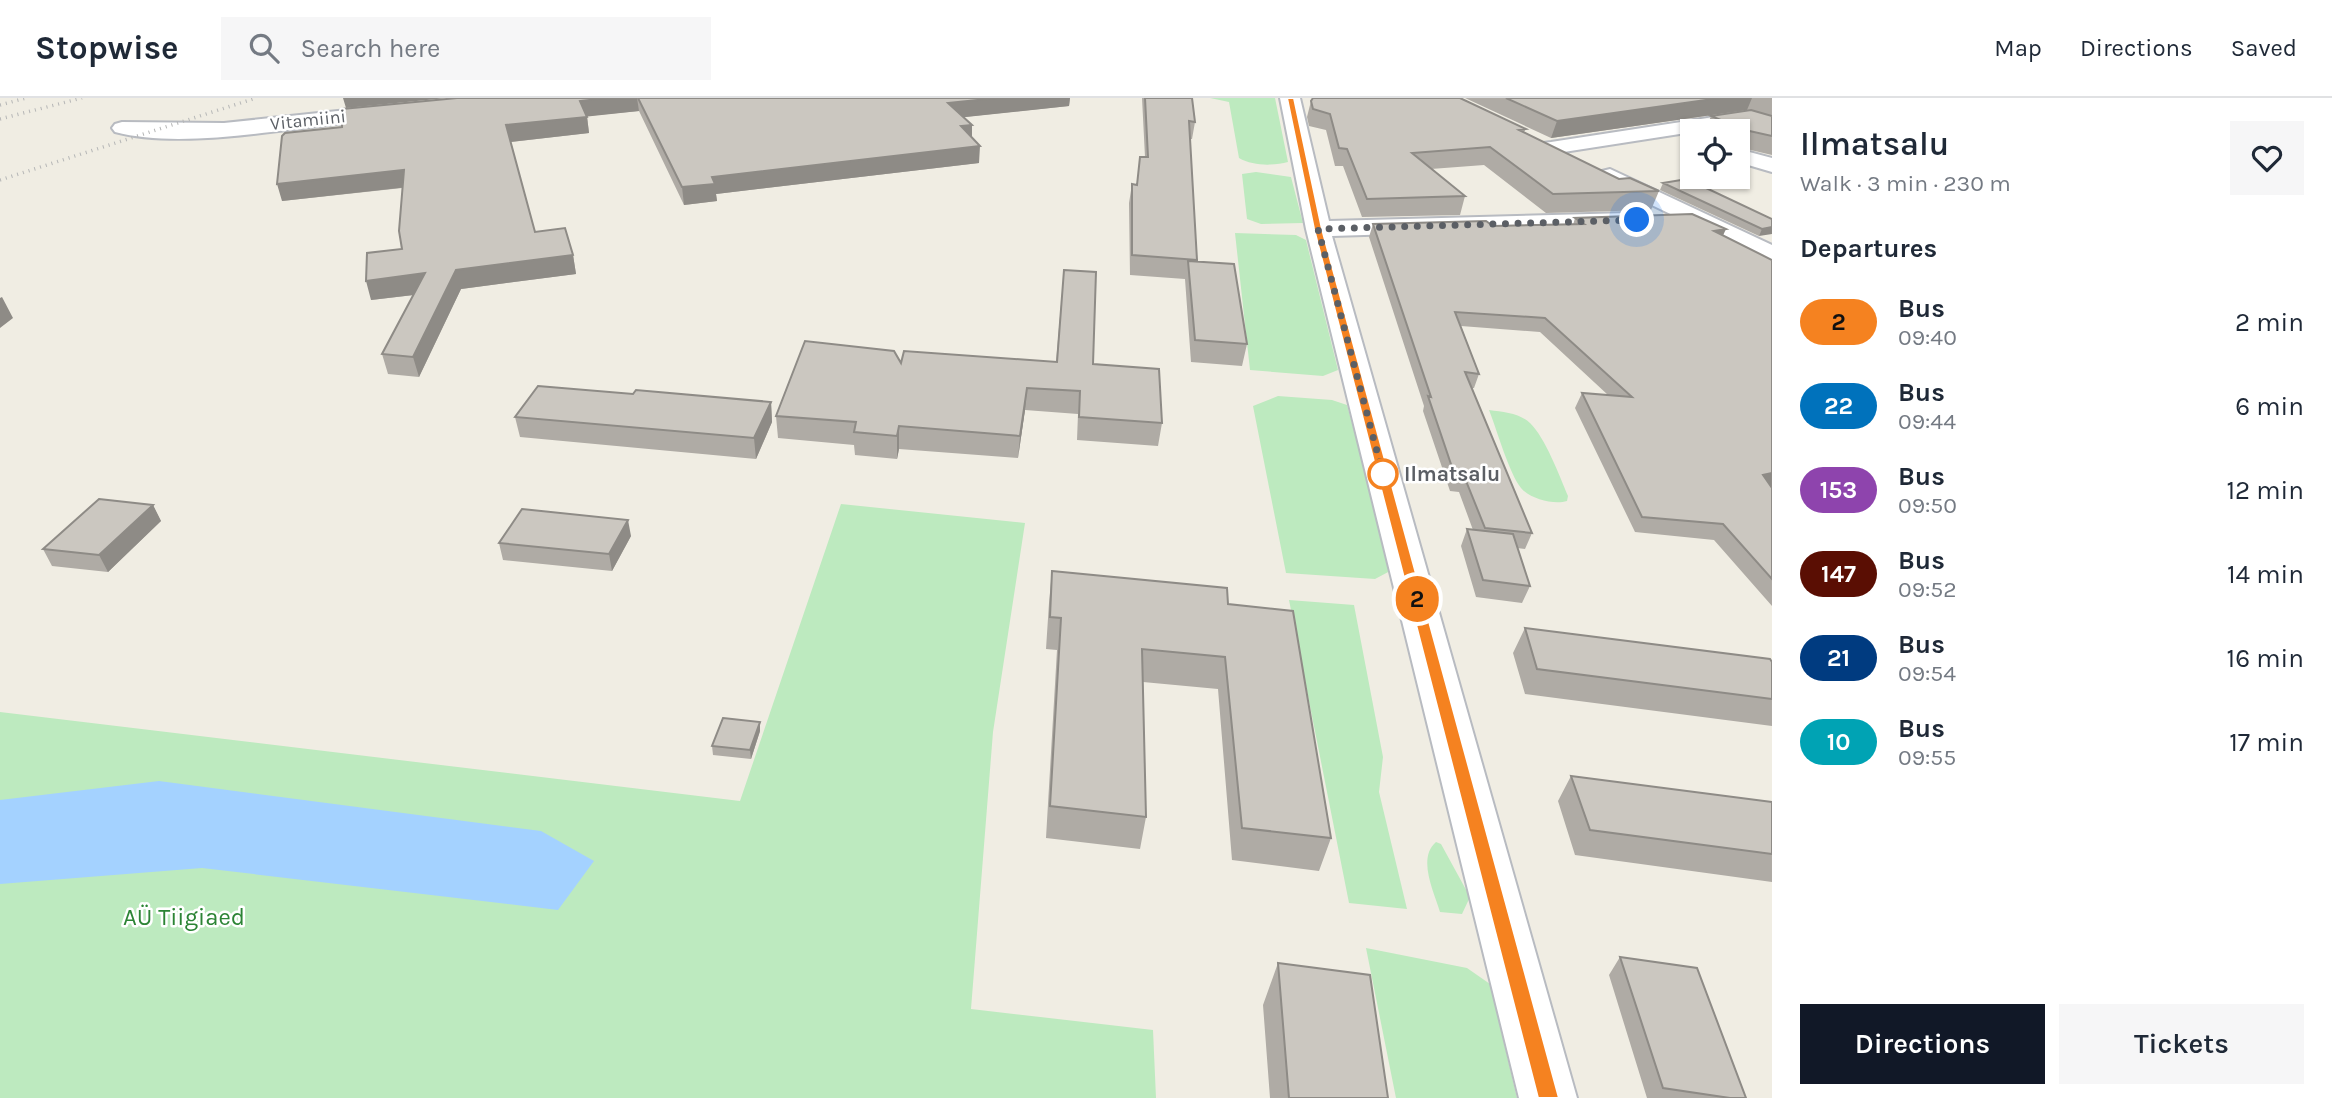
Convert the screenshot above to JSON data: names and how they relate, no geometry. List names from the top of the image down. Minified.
{"streets":{"street":["Vitamiini"]},"parks":["AÜ Tiigiaed"],"places":["Ilmatsalu"],"lines":["bus line 2"],"page":{"header":"Stopwise","search":"Search here","nav":["Map","Directions","Saved"],"on_map":"2","heading":[["Ilmatsalu","Walk · 3 min · 230 m"],"Departures"],"list":[{"mark":"2","name":"Bus","note":"09:40","value":"2 min"},{"mark":"22","name":"Bus","note":"09:44","value":"6 min"},{"mark":"153","name":"Bus","note":"09:50","value":"12 min"},{"mark":"147","name":"Bus","note":"09:52","value":"14 min"},{"mark":"21","name":"Bus","note":"09:54","value":"16 min"},{"mark":"10","name":"Bus","note":"09:55","value":"17 min"}],"buttons":["Directions","Tickets"]}}
